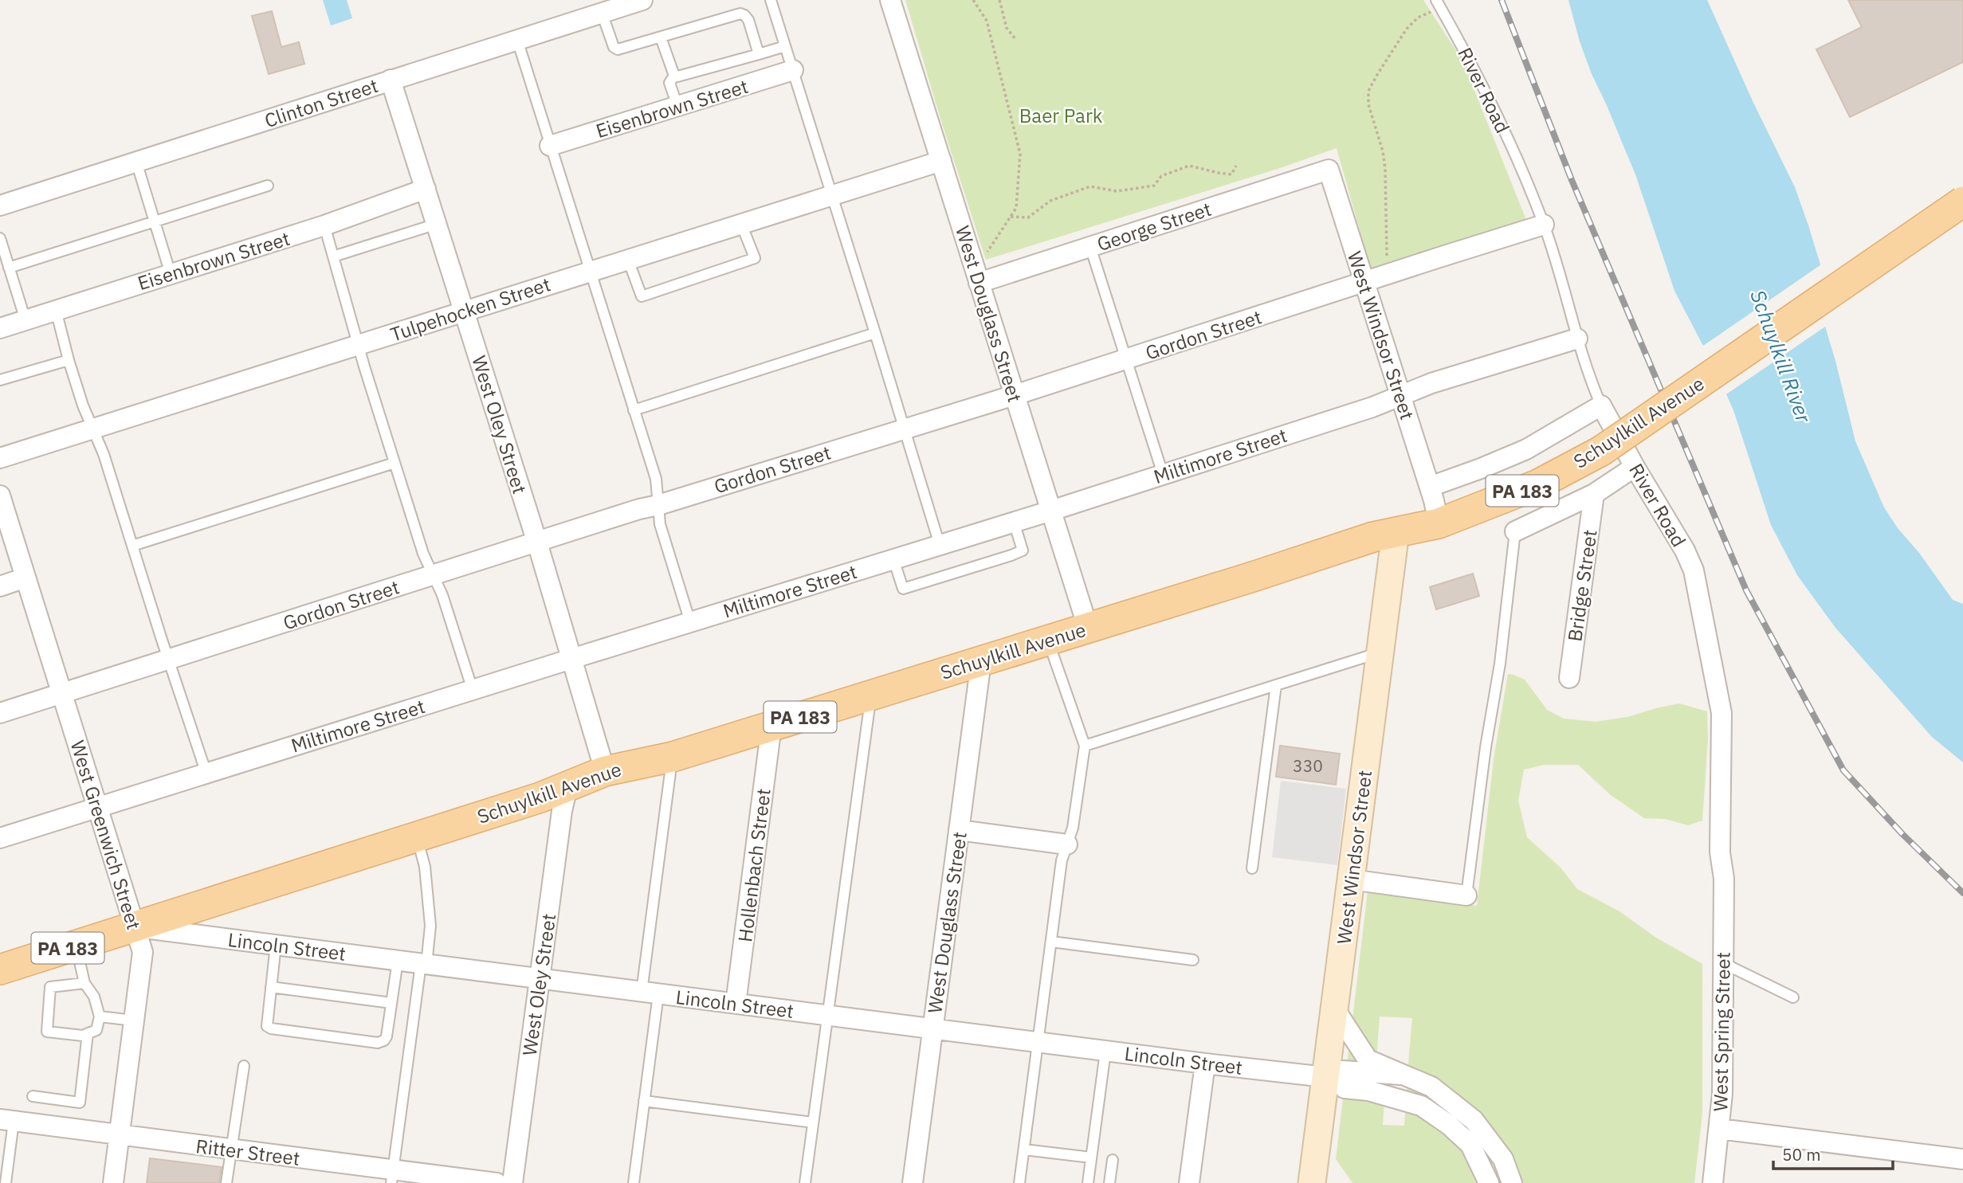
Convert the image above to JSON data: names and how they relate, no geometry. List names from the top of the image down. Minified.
{"streets":{"main road":["West Windsor Street","Schuylkill Avenue","PA 183"],"street":["River Road","Clinton Street","Eisenbrown Street","George Street","Tulpehocken Street","West Douglass Street","Gordon Street","West Oley Street","Miltimore Street","Bridge Street","West Greenwich Street","Hollenbach Street","Lincoln Street","West Spring Street","Ritter Street"]},"crossings":[["River Road","Gordon Street"],["River Road","Schuylkill Avenue"],["River Road","Miltimore Street"],["River Road","West Spring Street"],["Clinton Street","West Oley Street"],["Eisenbrown Street","West Oley Street"],["George Street","West Douglass Street"],["George Street","West Windsor Street"],["Tulpehocken Street","West Douglass Street"],["Tulpehocken Street","West Oley Street"],["West Douglass Street","Gordon Street"],["West Douglass Street","Schuylkill Avenue"],["West Douglass Street","Miltimore Street"],["West Douglass Street","Lincoln Street"],["Gordon Street","West Windsor Street"],["Gordon Street","West Oley Street"],["Gordon Street","West Greenwich Street"],["West Windsor Street","Schuylkill Avenue"],["West Windsor Street","Miltimore Street"],["West Windsor Street","Lincoln Street"],["Schuylkill Avenue","West Oley Street"],["Schuylkill Avenue","Bridge Street"],["Schuylkill Avenue","West Greenwich Street"],["Schuylkill Avenue","Hollenbach Street"],["Schuylkill Avenue","Lincoln Street"],["West Oley Street","Miltimore Street"],["West Oley Street","Lincoln Street"],["Miltimore Street","West Greenwich Street"],["West Greenwich Street","Lincoln Street"],["West Greenwich Street","Ritter Street"],["Hollenbach Street","Lincoln Street"]],"water":["Schuylkill River"],"parks":["Baer Park"],"house_numbers":["330"],"scale_bar":"50 m"}
